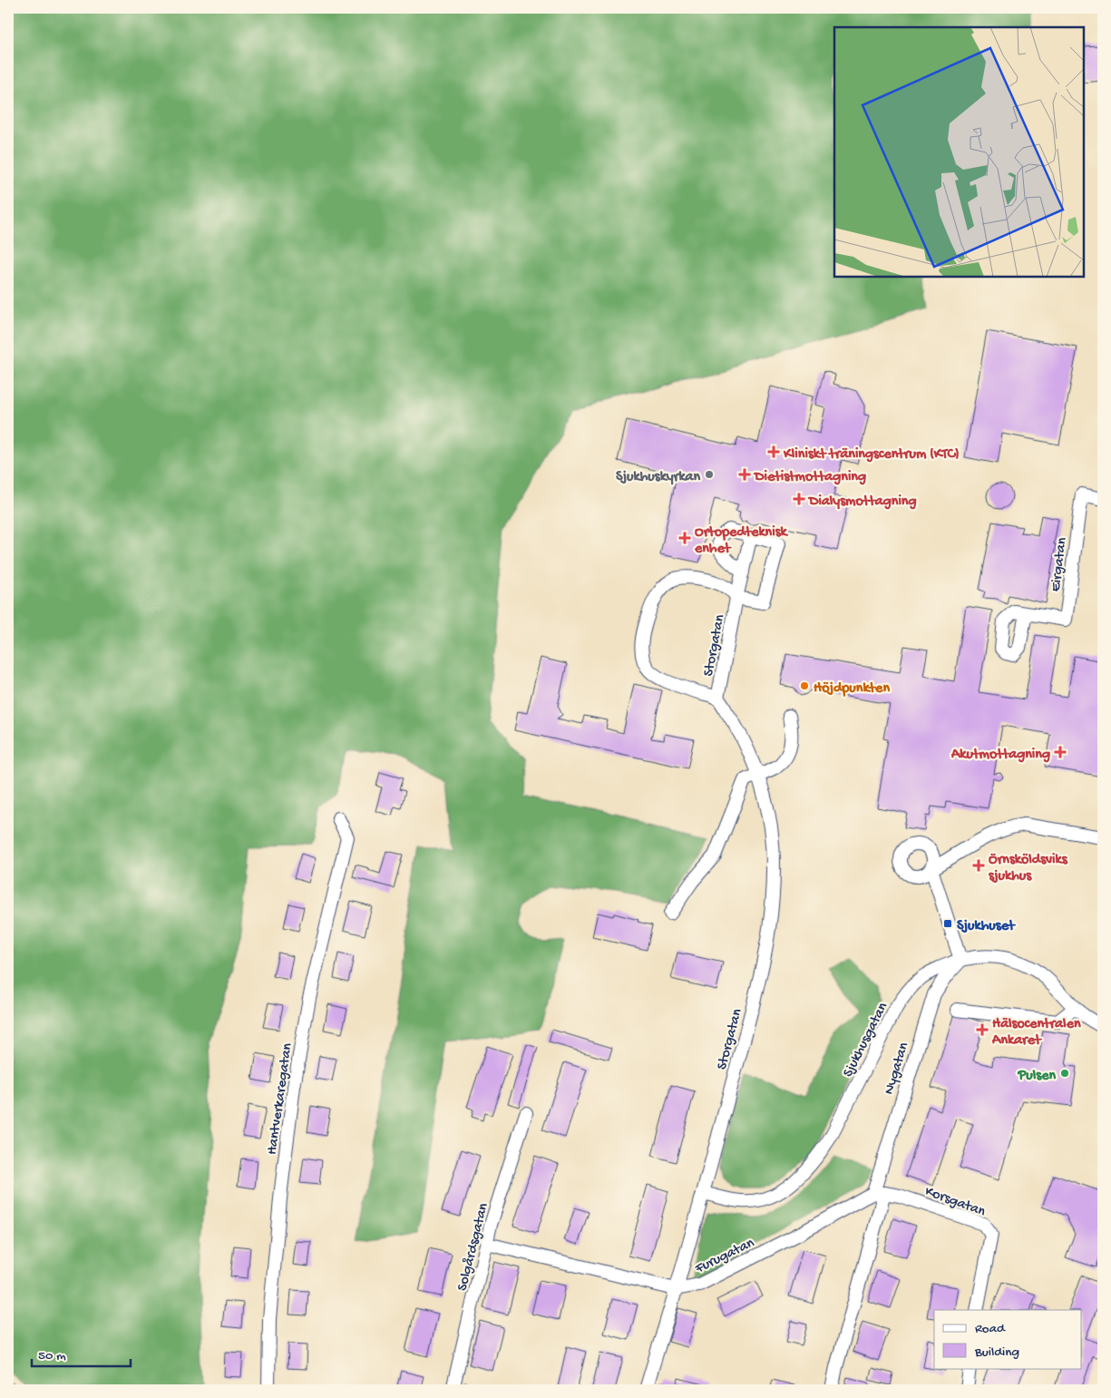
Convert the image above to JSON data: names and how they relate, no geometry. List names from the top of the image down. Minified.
{"streets":{"street":["Eirgatan","Storgatan","Sjukhusgatan","Nygatan","Hantverkaregatan","Korsgatan","Solgårdsgatan","Furugatan"]},"crossings":[["Storgatan","Sjukhusgatan"],["Storgatan","Furugatan"],["Sjukhusgatan","Nygatan"],["Nygatan","Korsgatan"],["Nygatan","Furugatan"],["Korsgatan","Furugatan"],["Solgårdsgatan","Furugatan"]],"places":{"health":["Kliniskt träningscentrum (KTC)","Dietistmottagning","Dialysmottagning","Ortopedteknisk enhet","Akutmottagning","Örnsköldsviks sjukhus","Hälsocentralen Ankaret"],"other":["Sjukhuskyrkan","Höjdpunkten","Pulsen"],"transit":["Sjukhuset"]},"legend":["Road","Building"],"scale_bar":"50 m"}
